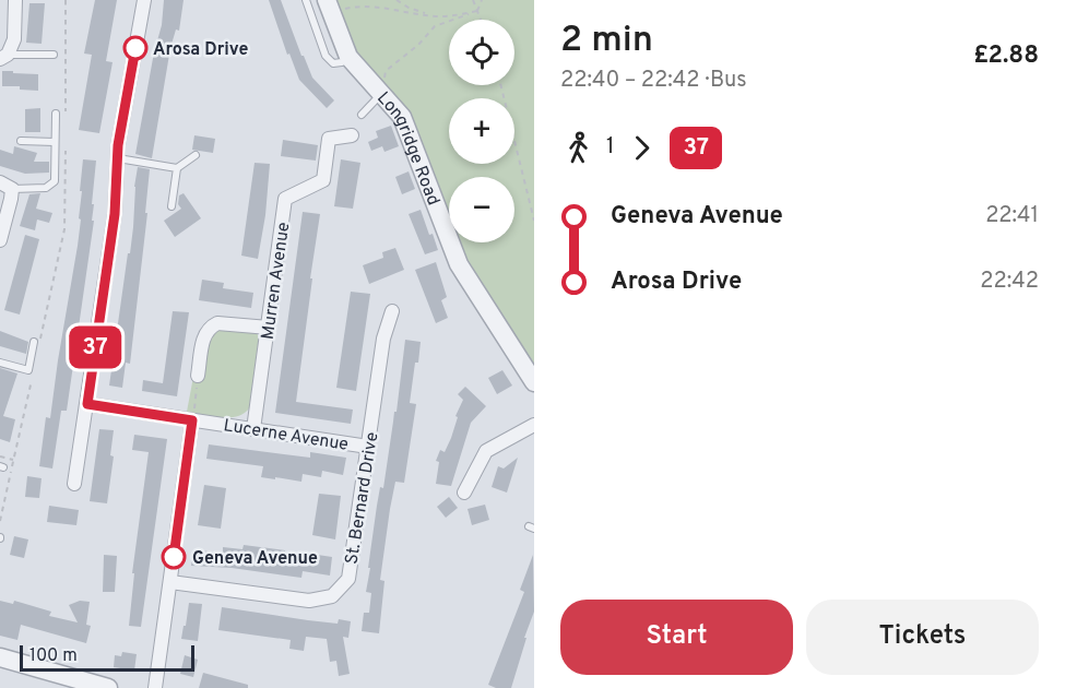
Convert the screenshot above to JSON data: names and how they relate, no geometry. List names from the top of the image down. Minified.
{"streets":{"street":["Longridge Road","Murren Avenue","Lucerne Avenue","St. Bernard Drive"]},"crossings":[["Murren Avenue","Lucerne Avenue"],["Lucerne Avenue","St. Bernard Drive"]],"places":["Arosa Drive","Geneva Avenue"],"lines":["bus line 37"],"scale_bar":"100 m","page":{"on_map":"37","heading":["2 min","22:40 – 22:42 · Bus","£2.88"],"map_buttons":["+","−"],"legs":["1","37"],"list":[{"name":"Geneva Avenue","value":"22:41"},{"name":"Arosa Drive","value":"22:42"}],"buttons":["Start","Tickets"],"scale":"100 m"}}
